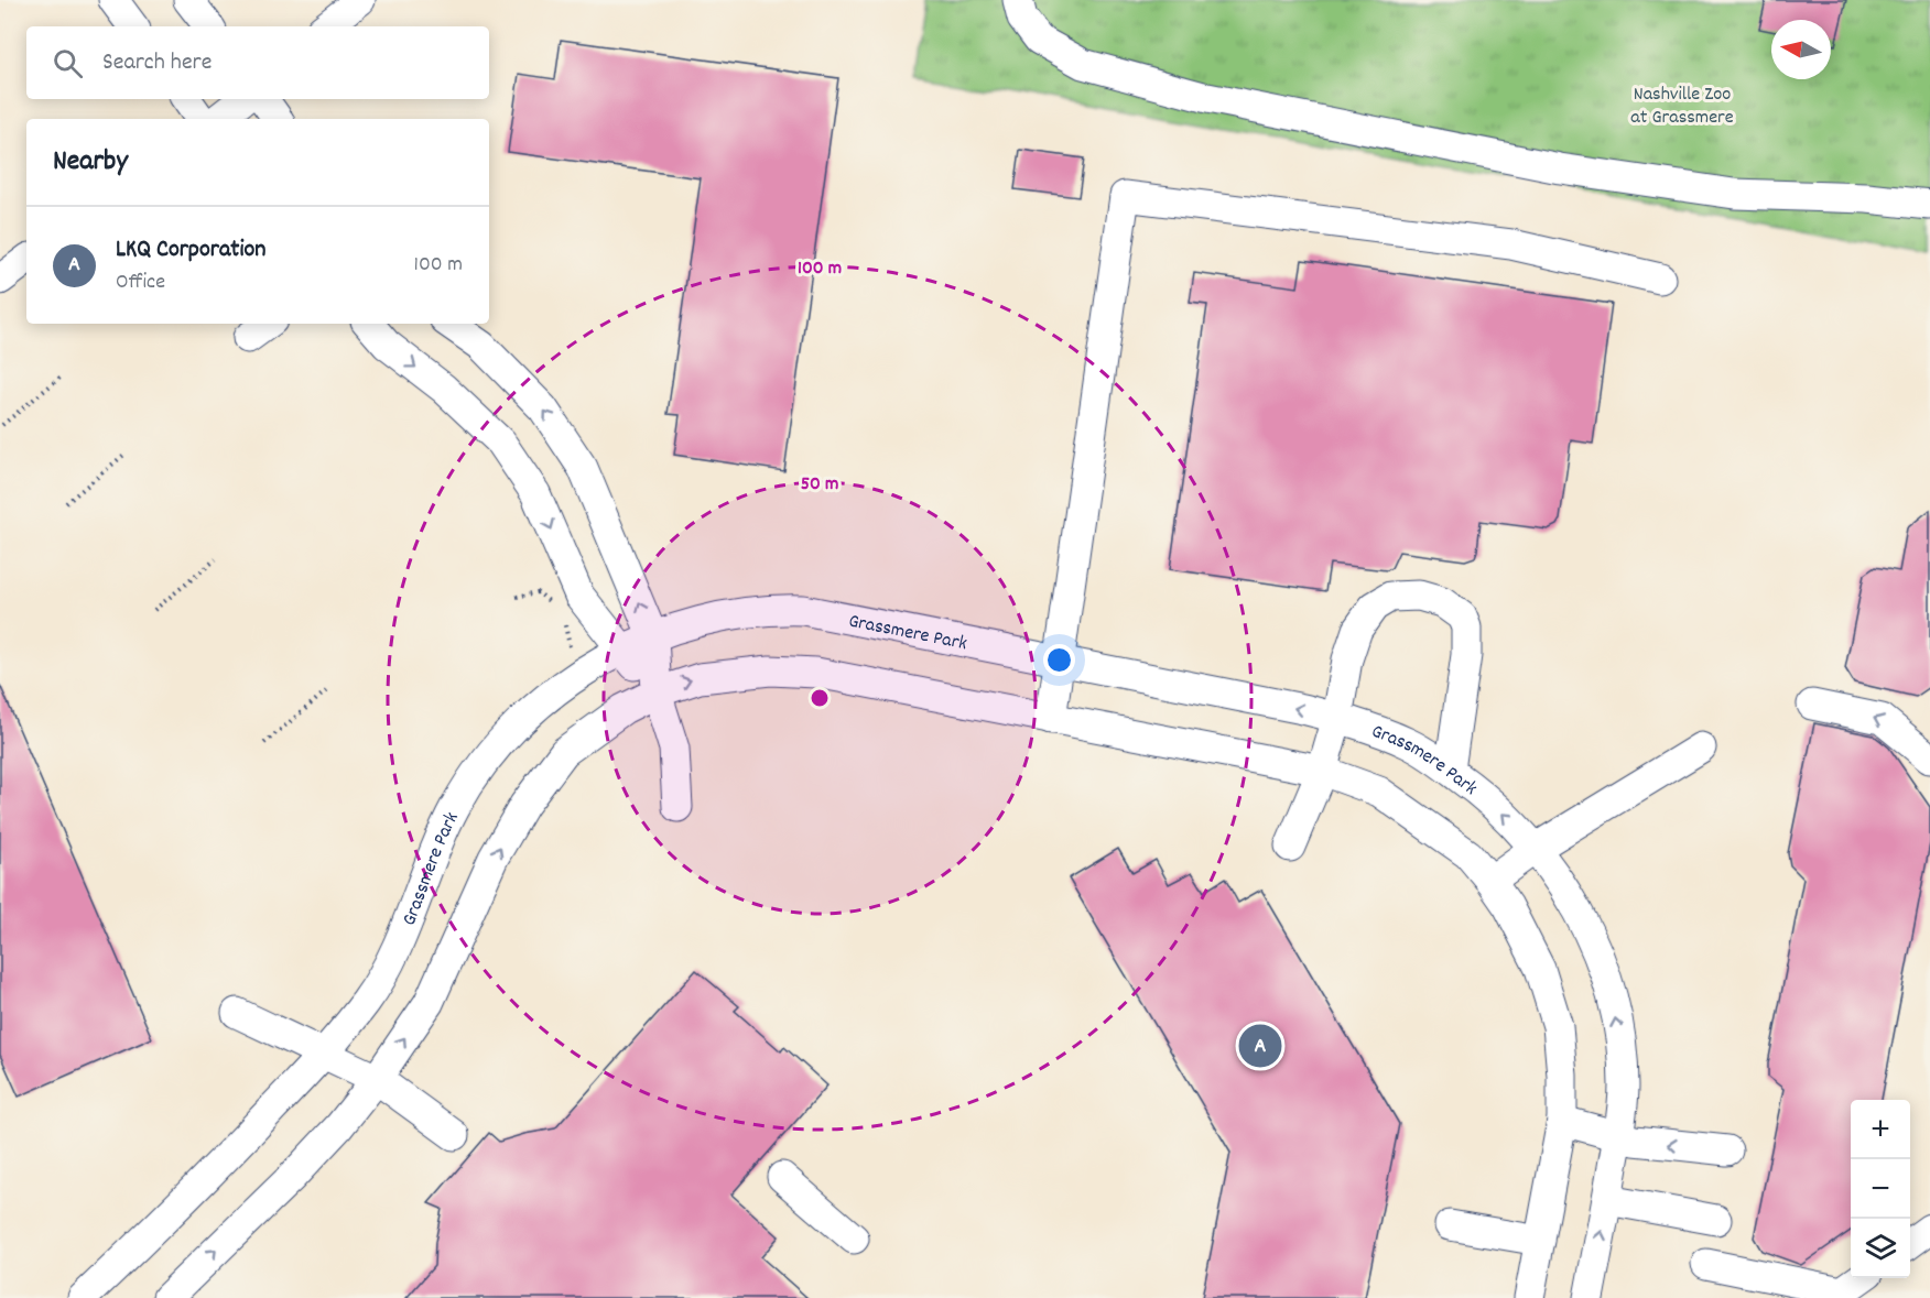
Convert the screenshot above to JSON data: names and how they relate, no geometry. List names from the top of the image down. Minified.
{"streets":{"street":["Grassmere Park"]},"parks":["Nashville Zoo at Grassmere"],"north":"left","page":{"search":"Search here","heading":"Nearby","list":[{"mark":"A","name":"LKQ Corporation","note":"Office","value":"100 m"}],"pins":"A","map_buttons":["+","−"]},"rings":["100 m","50 m"]}
